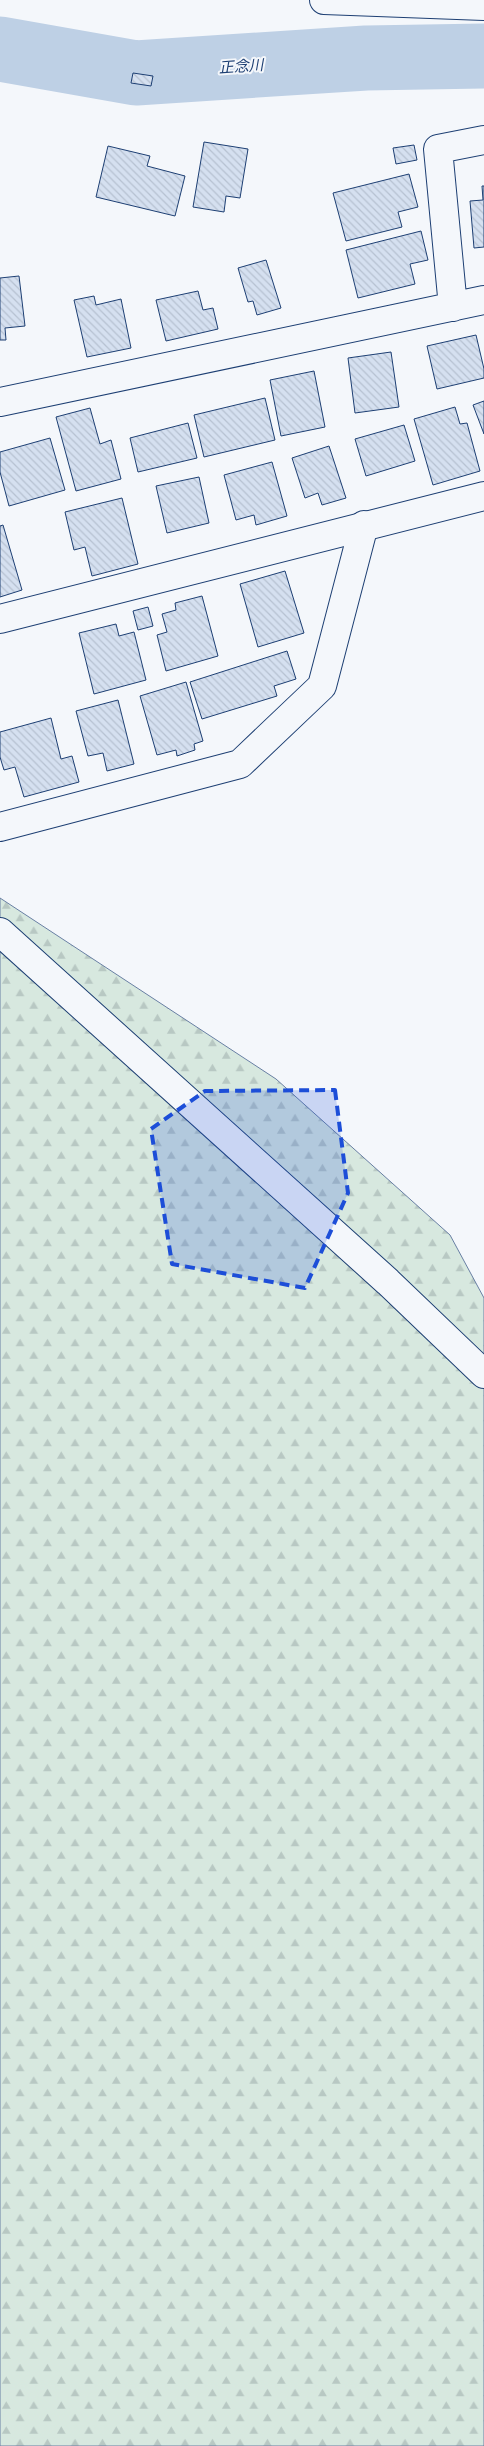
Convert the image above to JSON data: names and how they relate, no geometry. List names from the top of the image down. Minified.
{"water":["正念川"]}
